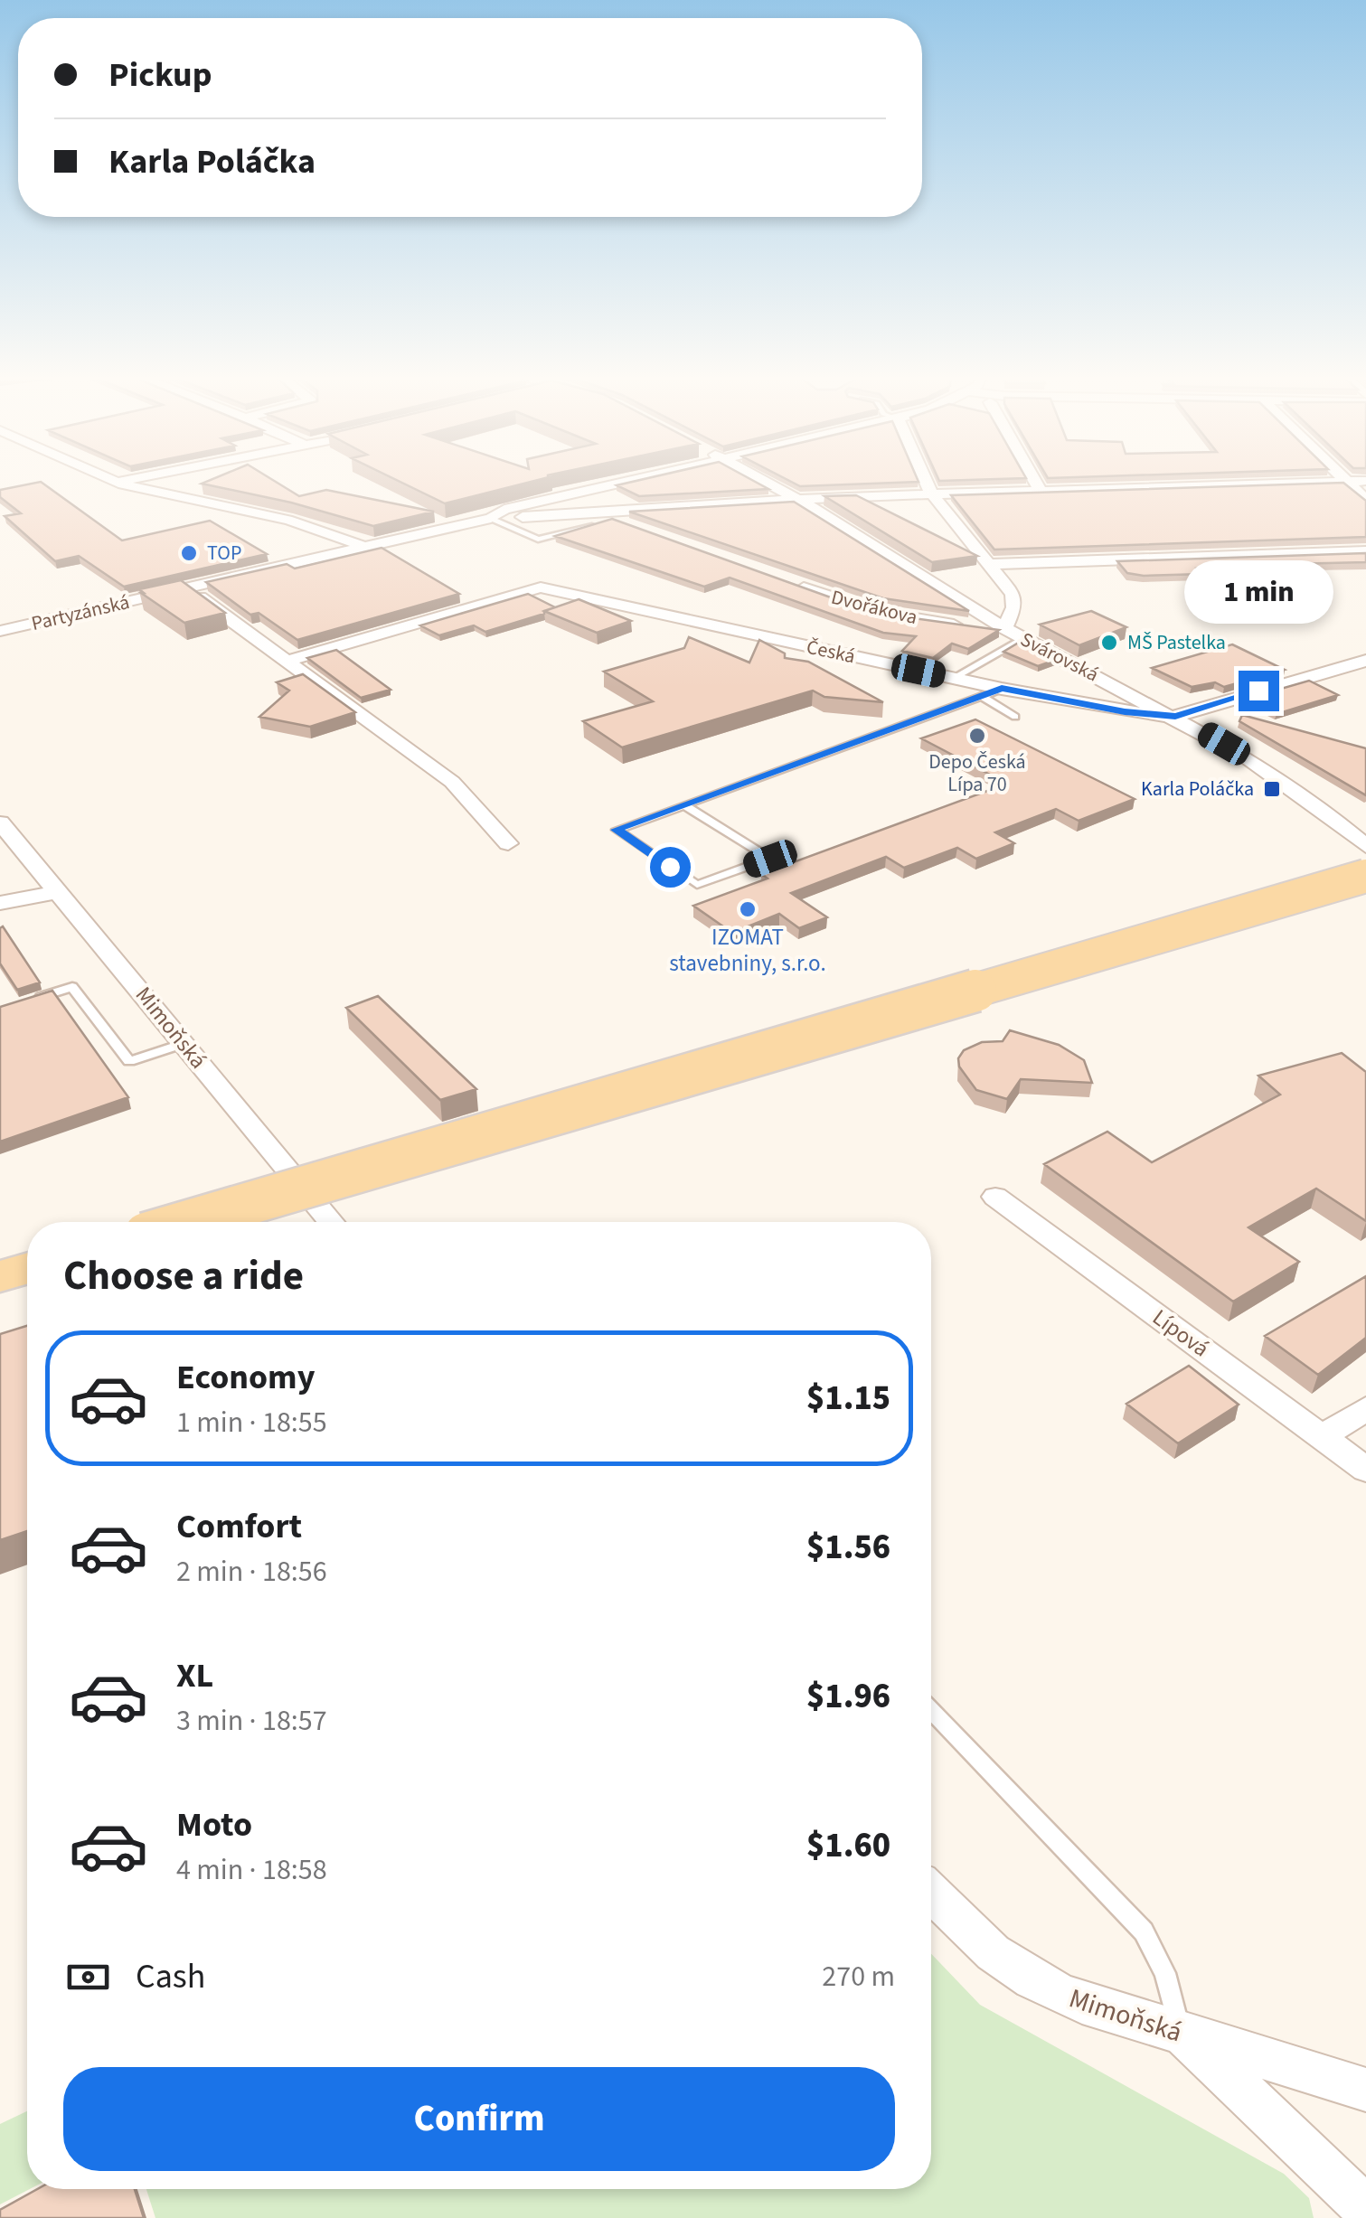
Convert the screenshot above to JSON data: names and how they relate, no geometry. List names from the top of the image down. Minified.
{"streets":{"street":["Dvořákova","Partyzánská","Česká","Svárovská","Mimoňská","Lípová"]},"crossings":[["Dvořákova","Svárovská"],["Česká","Svárovská"]],"places":{"other":["TOP","MŠ Pastelka","Depo Česká Lípa 70","IZOMAT stavebniny, s.r.o."],"transit":["Karla Poláčka"]},"page":{"banner":["Pickup","Karla Poláčka"],"bubble":"1 min","heading":"Choose a ride","list":[{"name":"Economy","note":"1 min · 18:55","value":"$1.15"},{"name":"Comfort","note":"2 min · 18:56","value":"$1.56"},{"name":"XL","note":"3 min · 18:57","value":"$1.96"},{"name":"Moto","note":"4 min · 18:58","value":"$1.60"}],"pay":["Cash","270 m"],"buttons":"Confirm"}}
